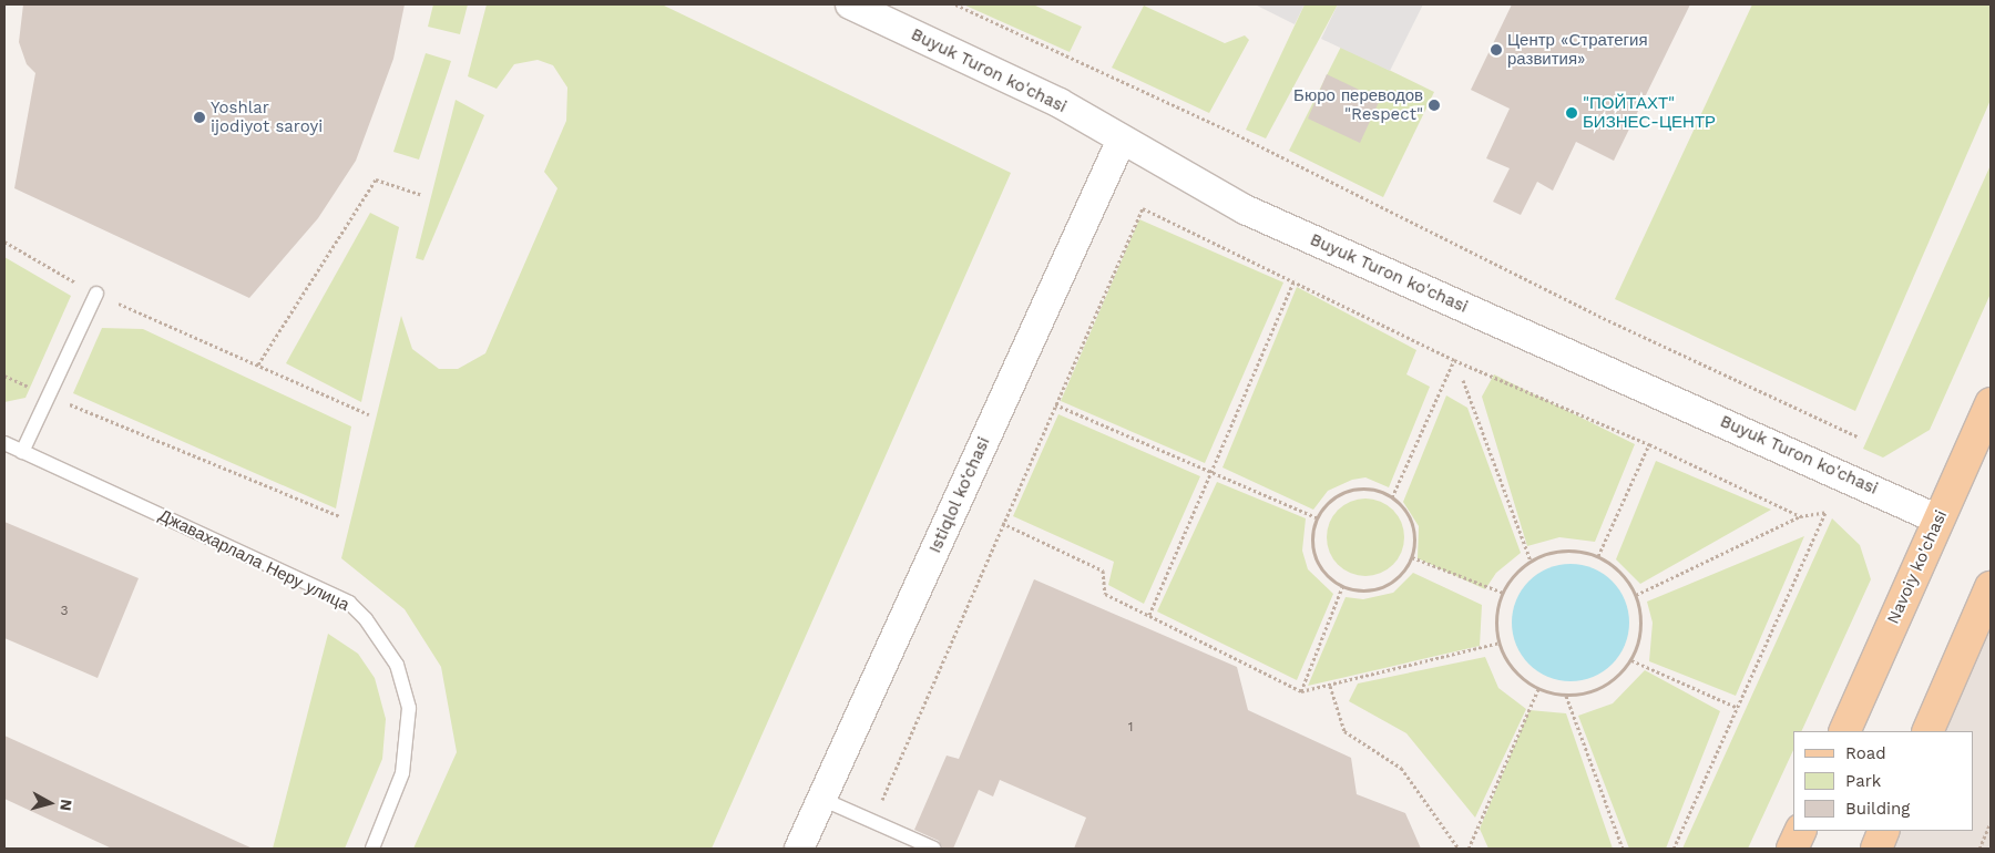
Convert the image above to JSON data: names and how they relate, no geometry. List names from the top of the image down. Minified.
{"streets":{"main road":["Navoiy ko'chasi"],"street":["Buyuk Turon ko'chasi","Istiqlol ko‘chasi"],"lane":["Джавахарлала Неру улица"]},"crossings":[["Buyuk Turon ko'chasi","Istiqlol ko‘chasi"],["Buyuk Turon ko'chasi","Navoiy ko'chasi"]],"places":["Центр «Стратегия развития»","Бюро переводов \"Respect\"","\"ПОЙТАХТ\" БИЗНЕС-ЦЕНТР","Yoshlar ijodiyot saroyi"],"house_numbers":["3","1"],"legend":["Road","Park","Building"],"north":"right"}
